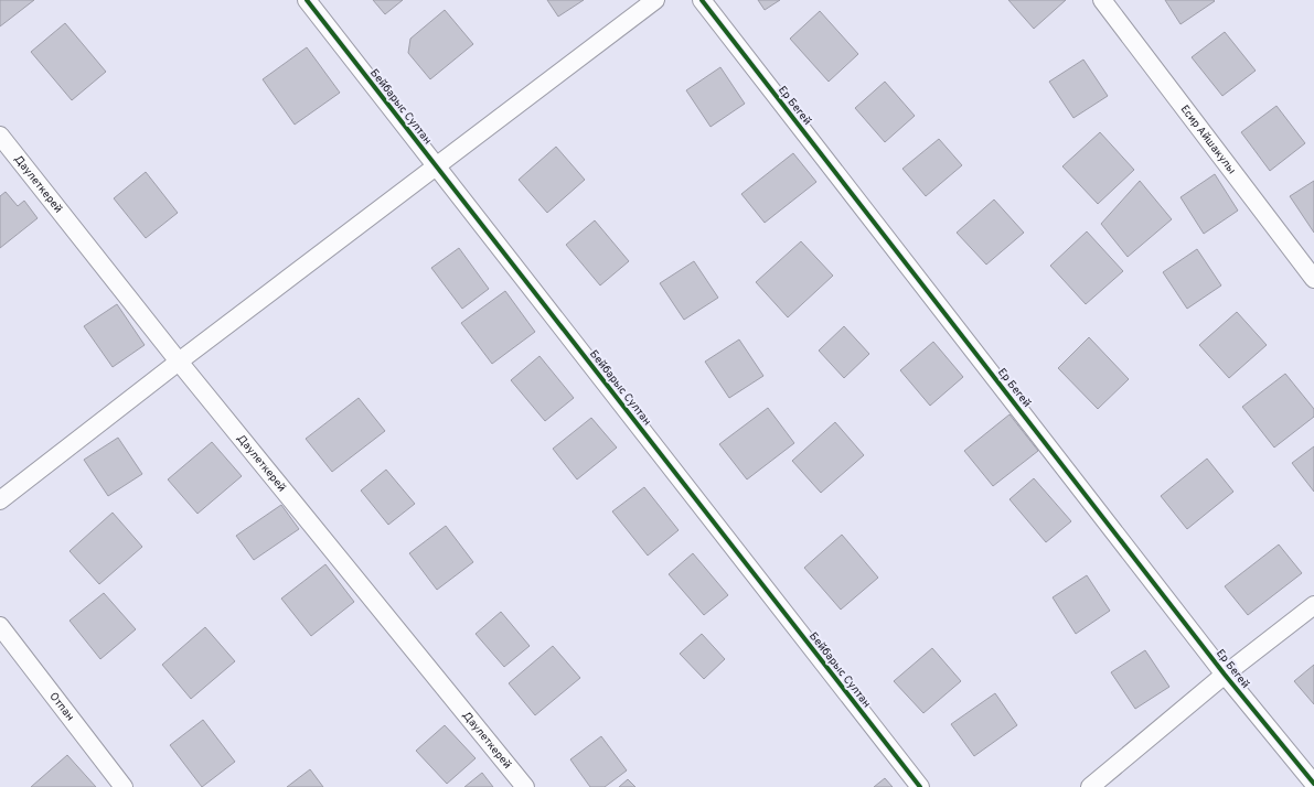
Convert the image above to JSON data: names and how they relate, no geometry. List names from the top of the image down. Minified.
{"streets":{"street":["Ер Бегей","Бейбарыс Султан","Есир Айшакулы","Даулеткерей","Отпан"]}}
